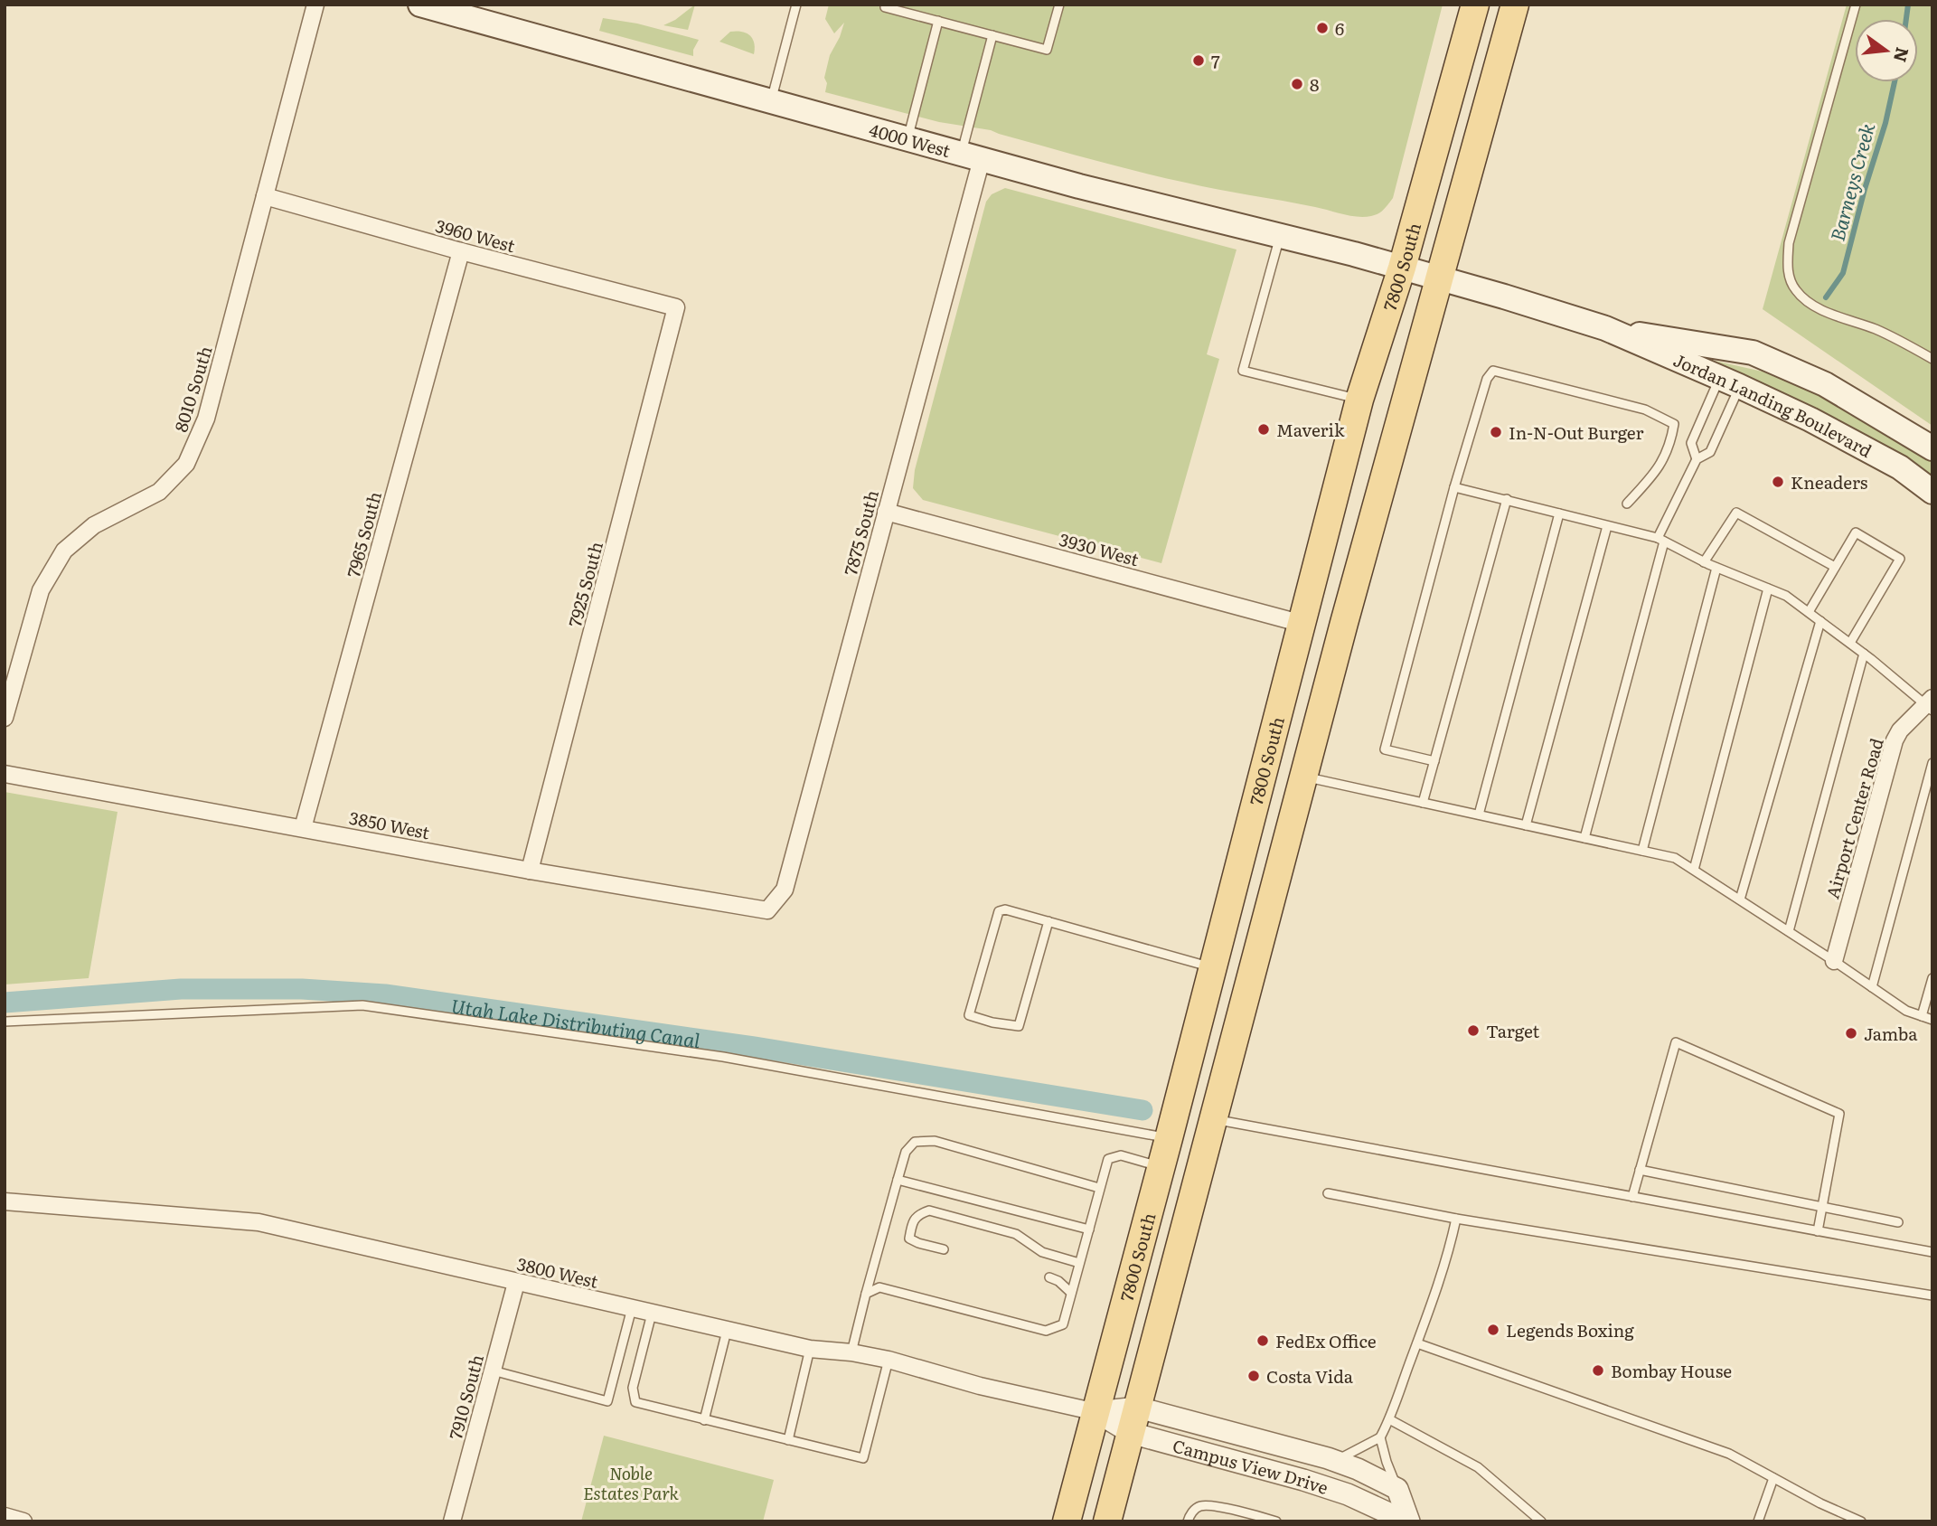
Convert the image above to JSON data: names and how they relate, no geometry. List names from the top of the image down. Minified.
{"streets":{"main road":["4000 West","7800 South","Jordan Landing Boulevard"],"street":["3960 West","8010 South","7875 South","7965 South","3930 West","7925 South","Airport Center Road","3850 West","3800 West","7910 South","Campus View Drive"]},"crossings":[["4000 West","7800 South"],["4000 West","Jordan Landing Boulevard"],["4000 West","7875 South"],["3960 West","8010 South"],["3960 West","7965 South"],["3960 West","7925 South"],["7800 South","Jordan Landing Boulevard"],["7800 South","3930 West"],["7800 South","3800 West"],["7800 South","Campus View Drive"],["7875 South","3930 West"],["7875 South","3850 West"],["7965 South","3850 West"],["7925 South","3850 West"],["3800 West","7910 South"],["3800 West","Campus View Drive"]],"water":["Barneys Creek","Utah Lake Distributing Canal"],"parks":["Noble Estates Park"],"places":["6","7","8","Maverik","In-N-Out Burger","Kneaders","Target","Jamba","Legends Boxing","FedEx Office","Bombay House","Costa Vida"],"north":"right"}
